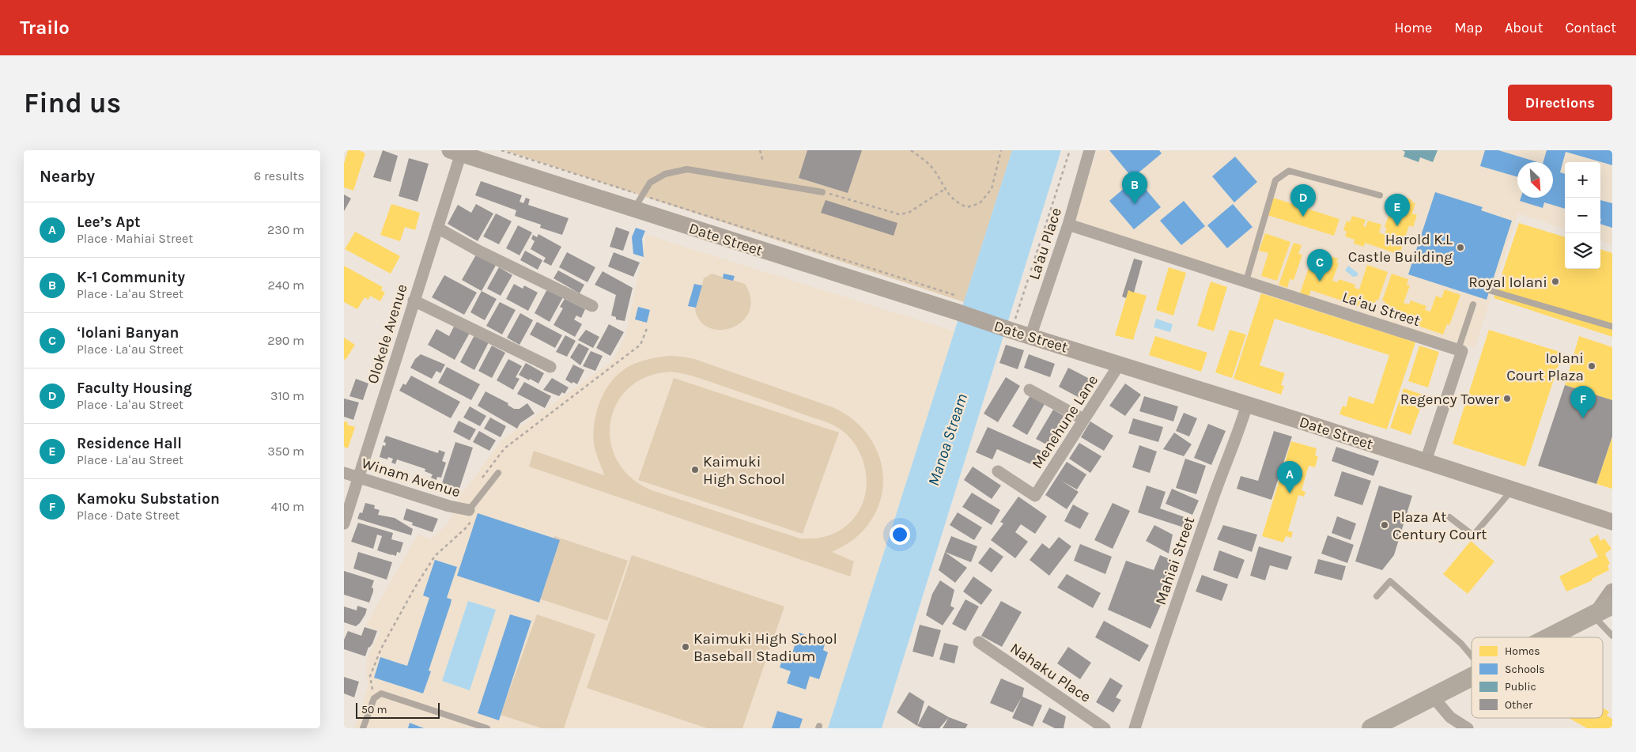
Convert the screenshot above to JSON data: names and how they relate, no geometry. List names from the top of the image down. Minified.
{"streets":{"street":["Date Street","La'au Place","Laʻau Street","Olokele Avenue","Menehune Lane","Winam Avenue","Mahiai Street","Nahaku Place"]},"crossings":[["Date Street","La'au Place"],["Date Street","Olokele Avenue"],["Date Street","Menehune Lane"],["Date Street","Mahiai Street"],["La'au Place","Laʻau Street"],["Olokele Avenue","Winam Avenue"]],"water":["Manoa Stream"],"places":["Harold K.L Castle Building","Royal Iolani","Iolani Court Plaza","Regency Tower","Kaimuki High School","Plaza At Century Court","Kaimuki High School Baseball Stadium"],"legend":["Homes","Schools","Public","Other"],"scale_bar":"50 m","north":"bottom right","page":{"header":"Trailo","nav":["Home","Map","About","Contact"],"buttons":"Directions","title":"Find us","heading":["Nearby","6 results"],"map_buttons":["+","−"],"pins":["B","D","E","C","F","A"],"list":[{"mark":"A","name":"Lee’s Apt","note":"Place · Mahiai Street","value":"230 m"},{"mark":"B","name":"K-1 Community","note":"Place · Laʻau Street","value":"240 m"},{"mark":"C","name":"ʻIolani Banyan","note":"Place · Laʻau Street","value":"290 m"},{"mark":"D","name":"Faculty Housing","note":"Place · Laʻau Street","value":"310 m"},{"mark":"E","name":"Residence Hall","note":"Place · Laʻau Street","value":"350 m"},{"mark":"F","name":"Kamoku Substation","note":"Place · Date Street","value":"410 m"}],"scale":"50 m"}}
